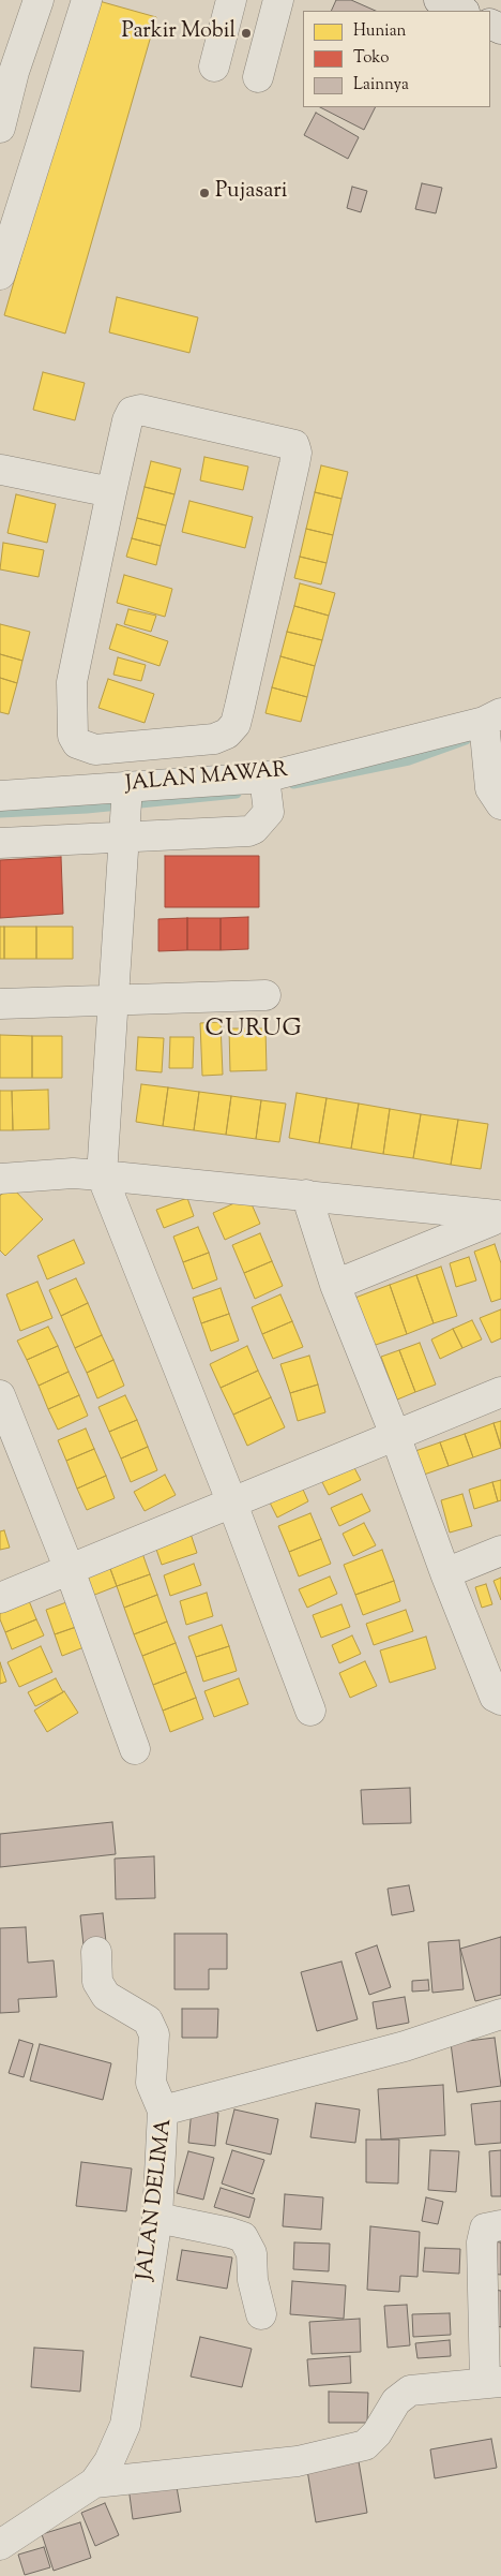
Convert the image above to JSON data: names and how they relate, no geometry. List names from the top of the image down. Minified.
{"streets":{"street":["JALAN MAWAR","JALAN DELIMA"]},"districts":["CURUG"],"places":["Parkir Mobil","Pujasari"],"legend":["Hunian","Toko","Lainnya"]}
